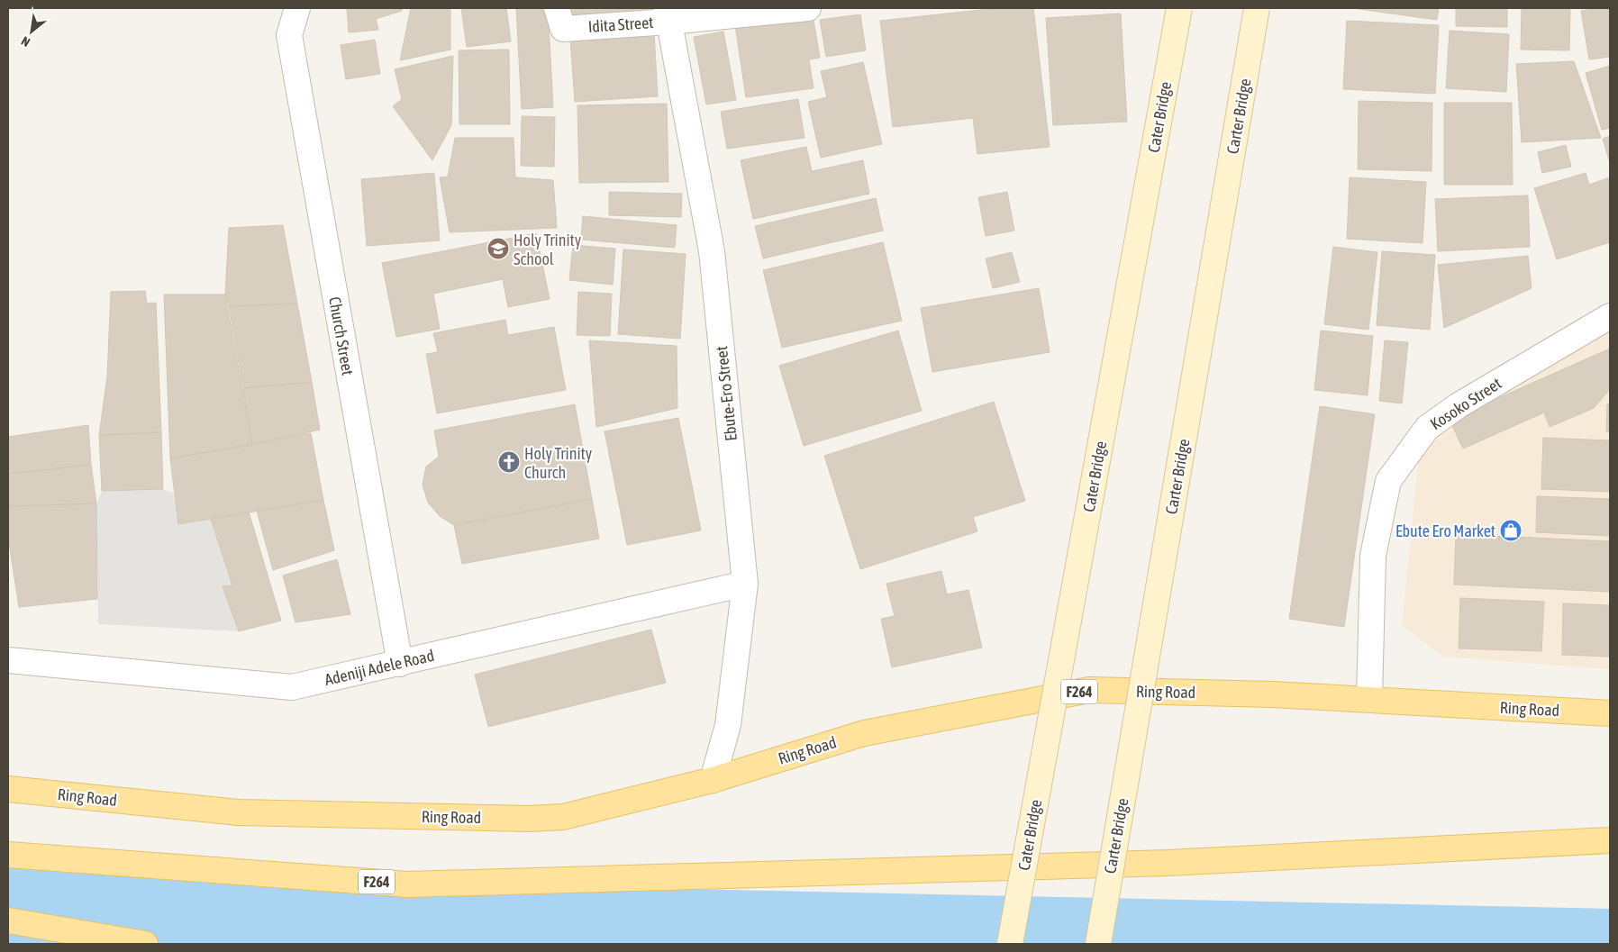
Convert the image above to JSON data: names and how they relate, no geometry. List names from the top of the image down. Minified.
{"streets":{"main road":["Carter Bridge","Cater Bridge","F264","Ring Road"],"street":["Idita Street","Church Street","Ebute-Ero Street","Kosoko Street","Adeniji Adele Road"]},"crossings":[["Idita Street","Ebute-Ero Street"],["Church Street","Adeniji Adele Road"],["Ebute-Ero Street","Adeniji Adele Road"],["Ebute-Ero Street","Ring Road"],["Kosoko Street","Ring Road"]],"places":{"school or university":["Holy Trinity School"],"church":["Holy Trinity Church"],"shop":["Ebute Ero Market"]},"north":"bottom left"}
